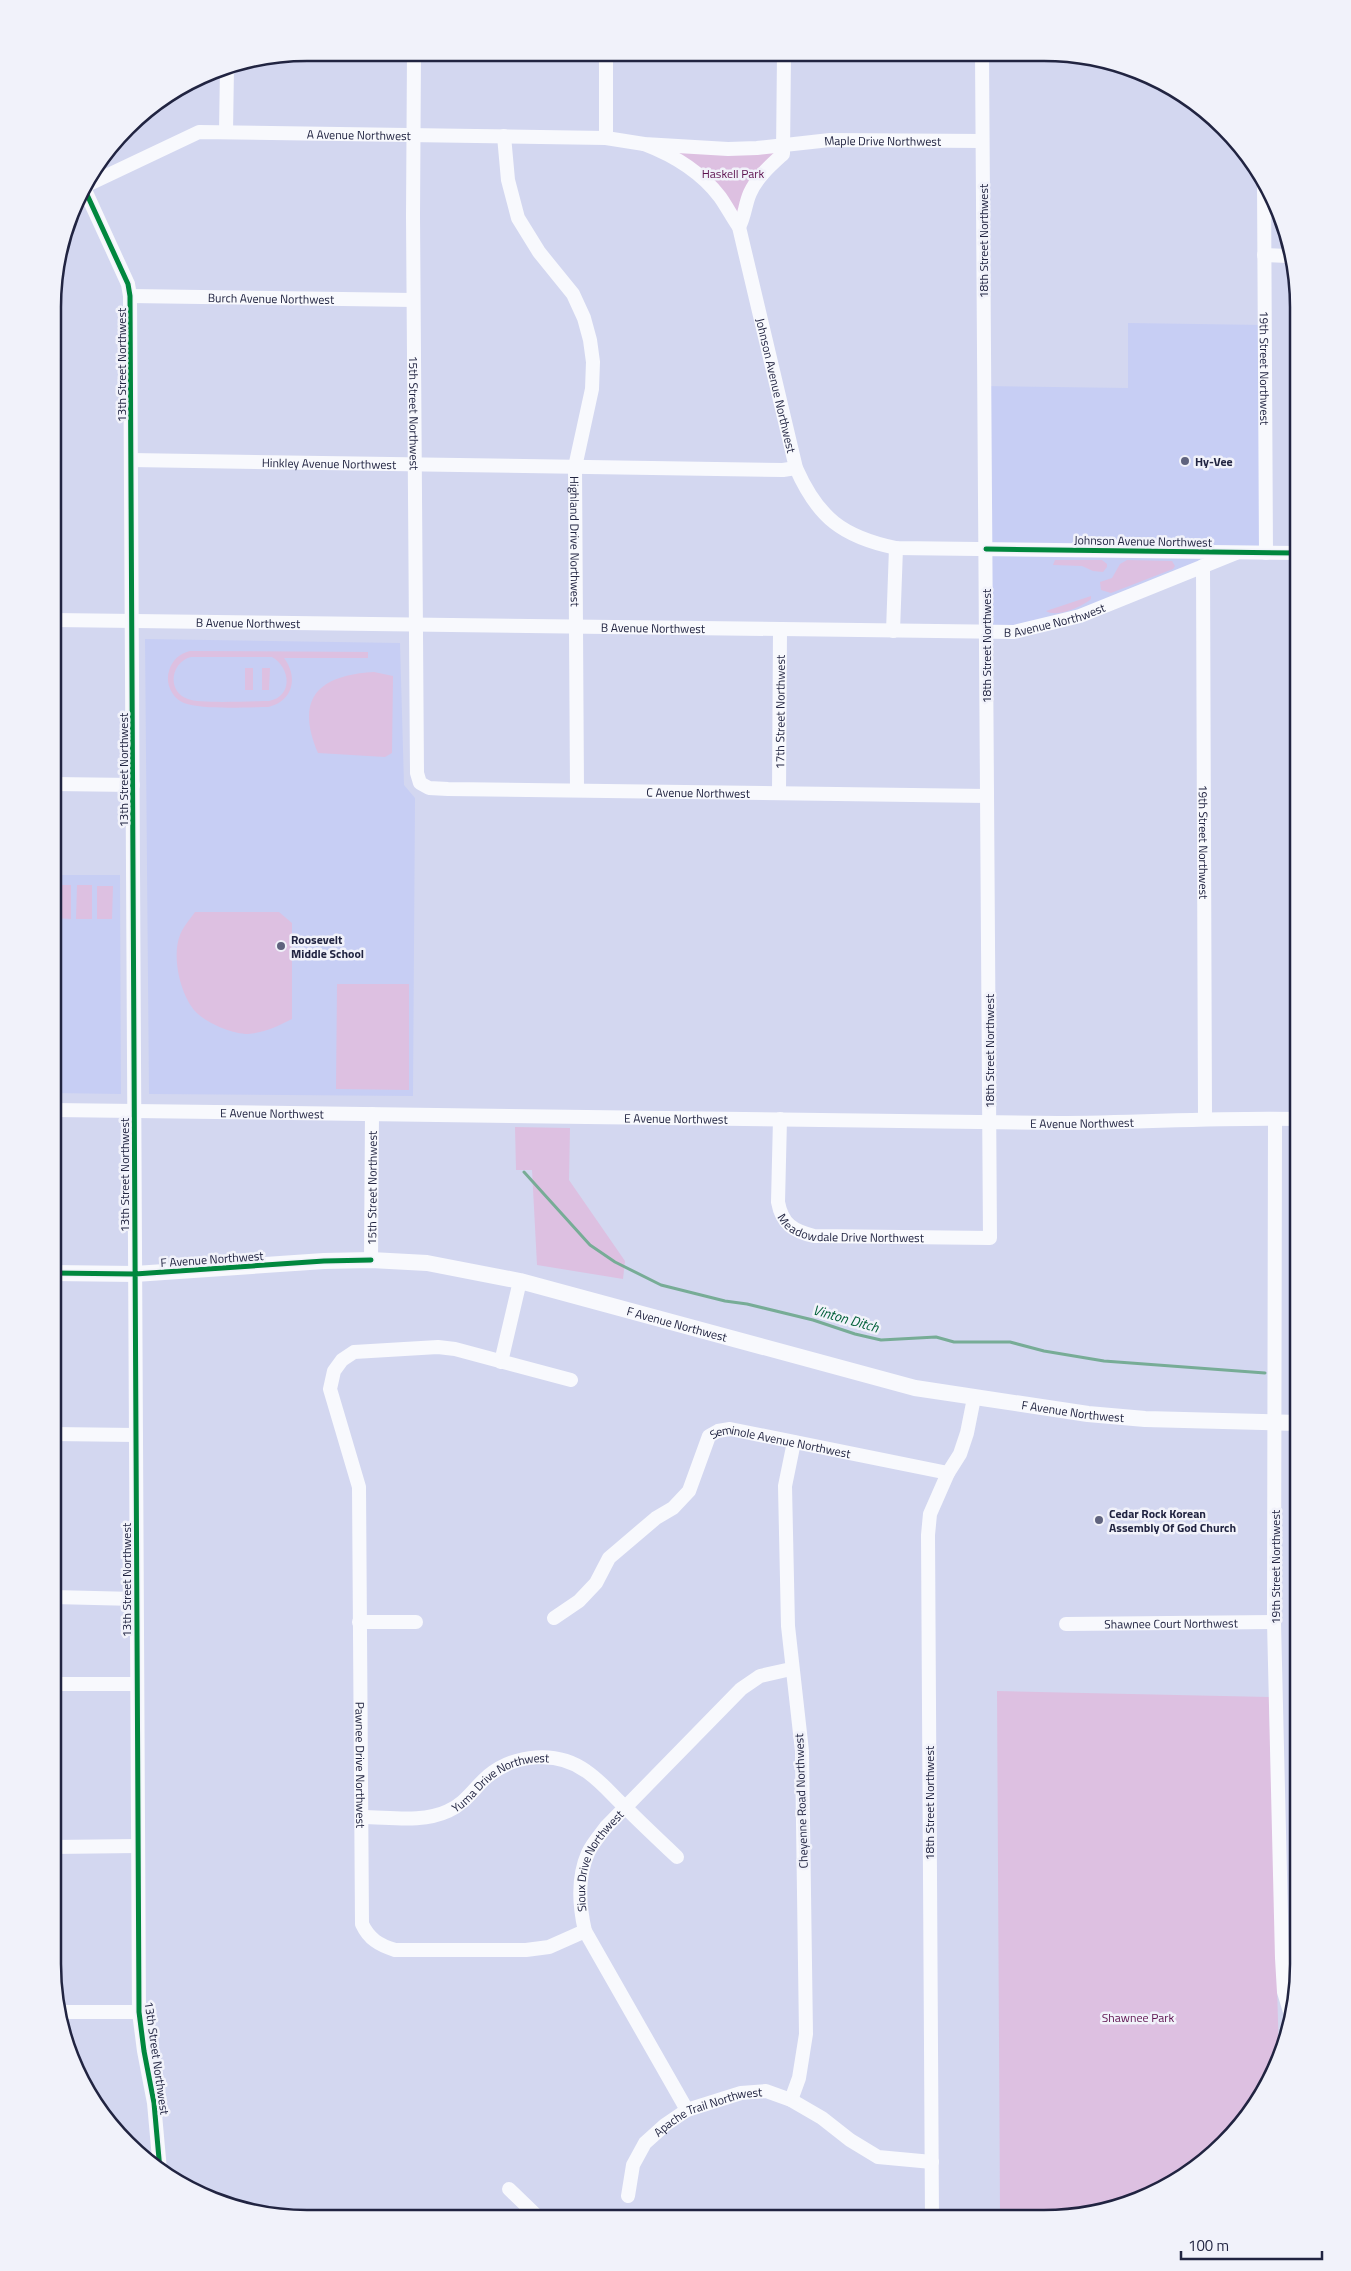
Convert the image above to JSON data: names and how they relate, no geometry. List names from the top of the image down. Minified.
{"streets":{"main road":["F Avenue Northwest"],"street":["A Avenue Northwest","Maple Drive Northwest","18th Street Northwest","Burch Avenue Northwest","13th Street Northwest","19th Street Northwest","Johnson Avenue Northwest","15th Street Northwest","Hinkley Avenue Northwest","Highland Drive Northwest","B Avenue Northwest","17th Street Northwest","C Avenue Northwest","E Avenue Northwest","Meadowdale Drive Northwest","Seminole Avenue Northwest","Shawnee Court Northwest","Pawnee Drive Northwest","Yuma Drive Northwest","Cheyenne Road Northwest","Sioux Drive Northwest","Apache Trail Northwest"]},"crossings":[["A Avenue Northwest","Maple Drive Northwest"],["A Avenue Northwest","Johnson Avenue Northwest"],["A Avenue Northwest","15th Street Northwest"],["A Avenue Northwest","Highland Drive Northwest"],["Maple Drive Northwest","18th Street Northwest"],["Maple Drive Northwest","Johnson Avenue Northwest"],["18th Street Northwest","Johnson Avenue Northwest"],["18th Street Northwest","B Avenue Northwest"],["18th Street Northwest","C Avenue Northwest"],["18th Street Northwest","E Avenue Northwest"],["18th Street Northwest","Meadowdale Drive Northwest"],["18th Street Northwest","F Avenue Northwest"],["18th Street Northwest","Seminole Avenue Northwest"],["18th Street Northwest","Apache Trail Northwest"],["Burch Avenue Northwest","13th Street Northwest"],["Burch Avenue Northwest","15th Street Northwest"],["13th Street Northwest","Hinkley Avenue Northwest"],["13th Street Northwest","B Avenue Northwest"],["13th Street Northwest","E Avenue Northwest"],["13th Street Northwest","F Avenue Northwest"],["19th Street Northwest","Johnson Avenue Northwest"],["19th Street Northwest","B Avenue Northwest"],["19th Street Northwest","E Avenue Northwest"],["19th Street Northwest","F Avenue Northwest"],["19th Street Northwest","Shawnee Court Northwest"],["Johnson Avenue Northwest","Hinkley Avenue Northwest"],["Johnson Avenue Northwest","B Avenue Northwest"],["15th Street Northwest","Hinkley Avenue Northwest"],["15th Street Northwest","B Avenue Northwest"],["15th Street Northwest","C Avenue Northwest"],["15th Street Northwest","E Avenue Northwest"],["15th Street Northwest","F Avenue Northwest"],["Hinkley Avenue Northwest","Highland Drive Northwest"],["Highland Drive Northwest","B Avenue Northwest"],["Highland Drive Northwest","C Avenue Northwest"],["B Avenue Northwest","17th Street Northwest"],["17th Street Northwest","C Avenue Northwest"],["E Avenue Northwest","Meadowdale Drive Northwest"],["Seminole Avenue Northwest","Cheyenne Road Northwest"],["Pawnee Drive Northwest","Yuma Drive Northwest"],["Pawnee Drive Northwest","Sioux Drive Northwest"],["Yuma Drive Northwest","Sioux Drive Northwest"],["Cheyenne Road Northwest","Sioux Drive Northwest"],["Cheyenne Road Northwest","Apache Trail Northwest"],["Sioux Drive Northwest","Apache Trail Northwest"]],"water":["Vinton Ditch"],"parks":["Haskell Park","Shawnee Park"],"places":["Hy-Vee","Roosevelt Middle School","Cedar Rock Korean Assembly Of God Church"],"scale_bar":"100 m"}
